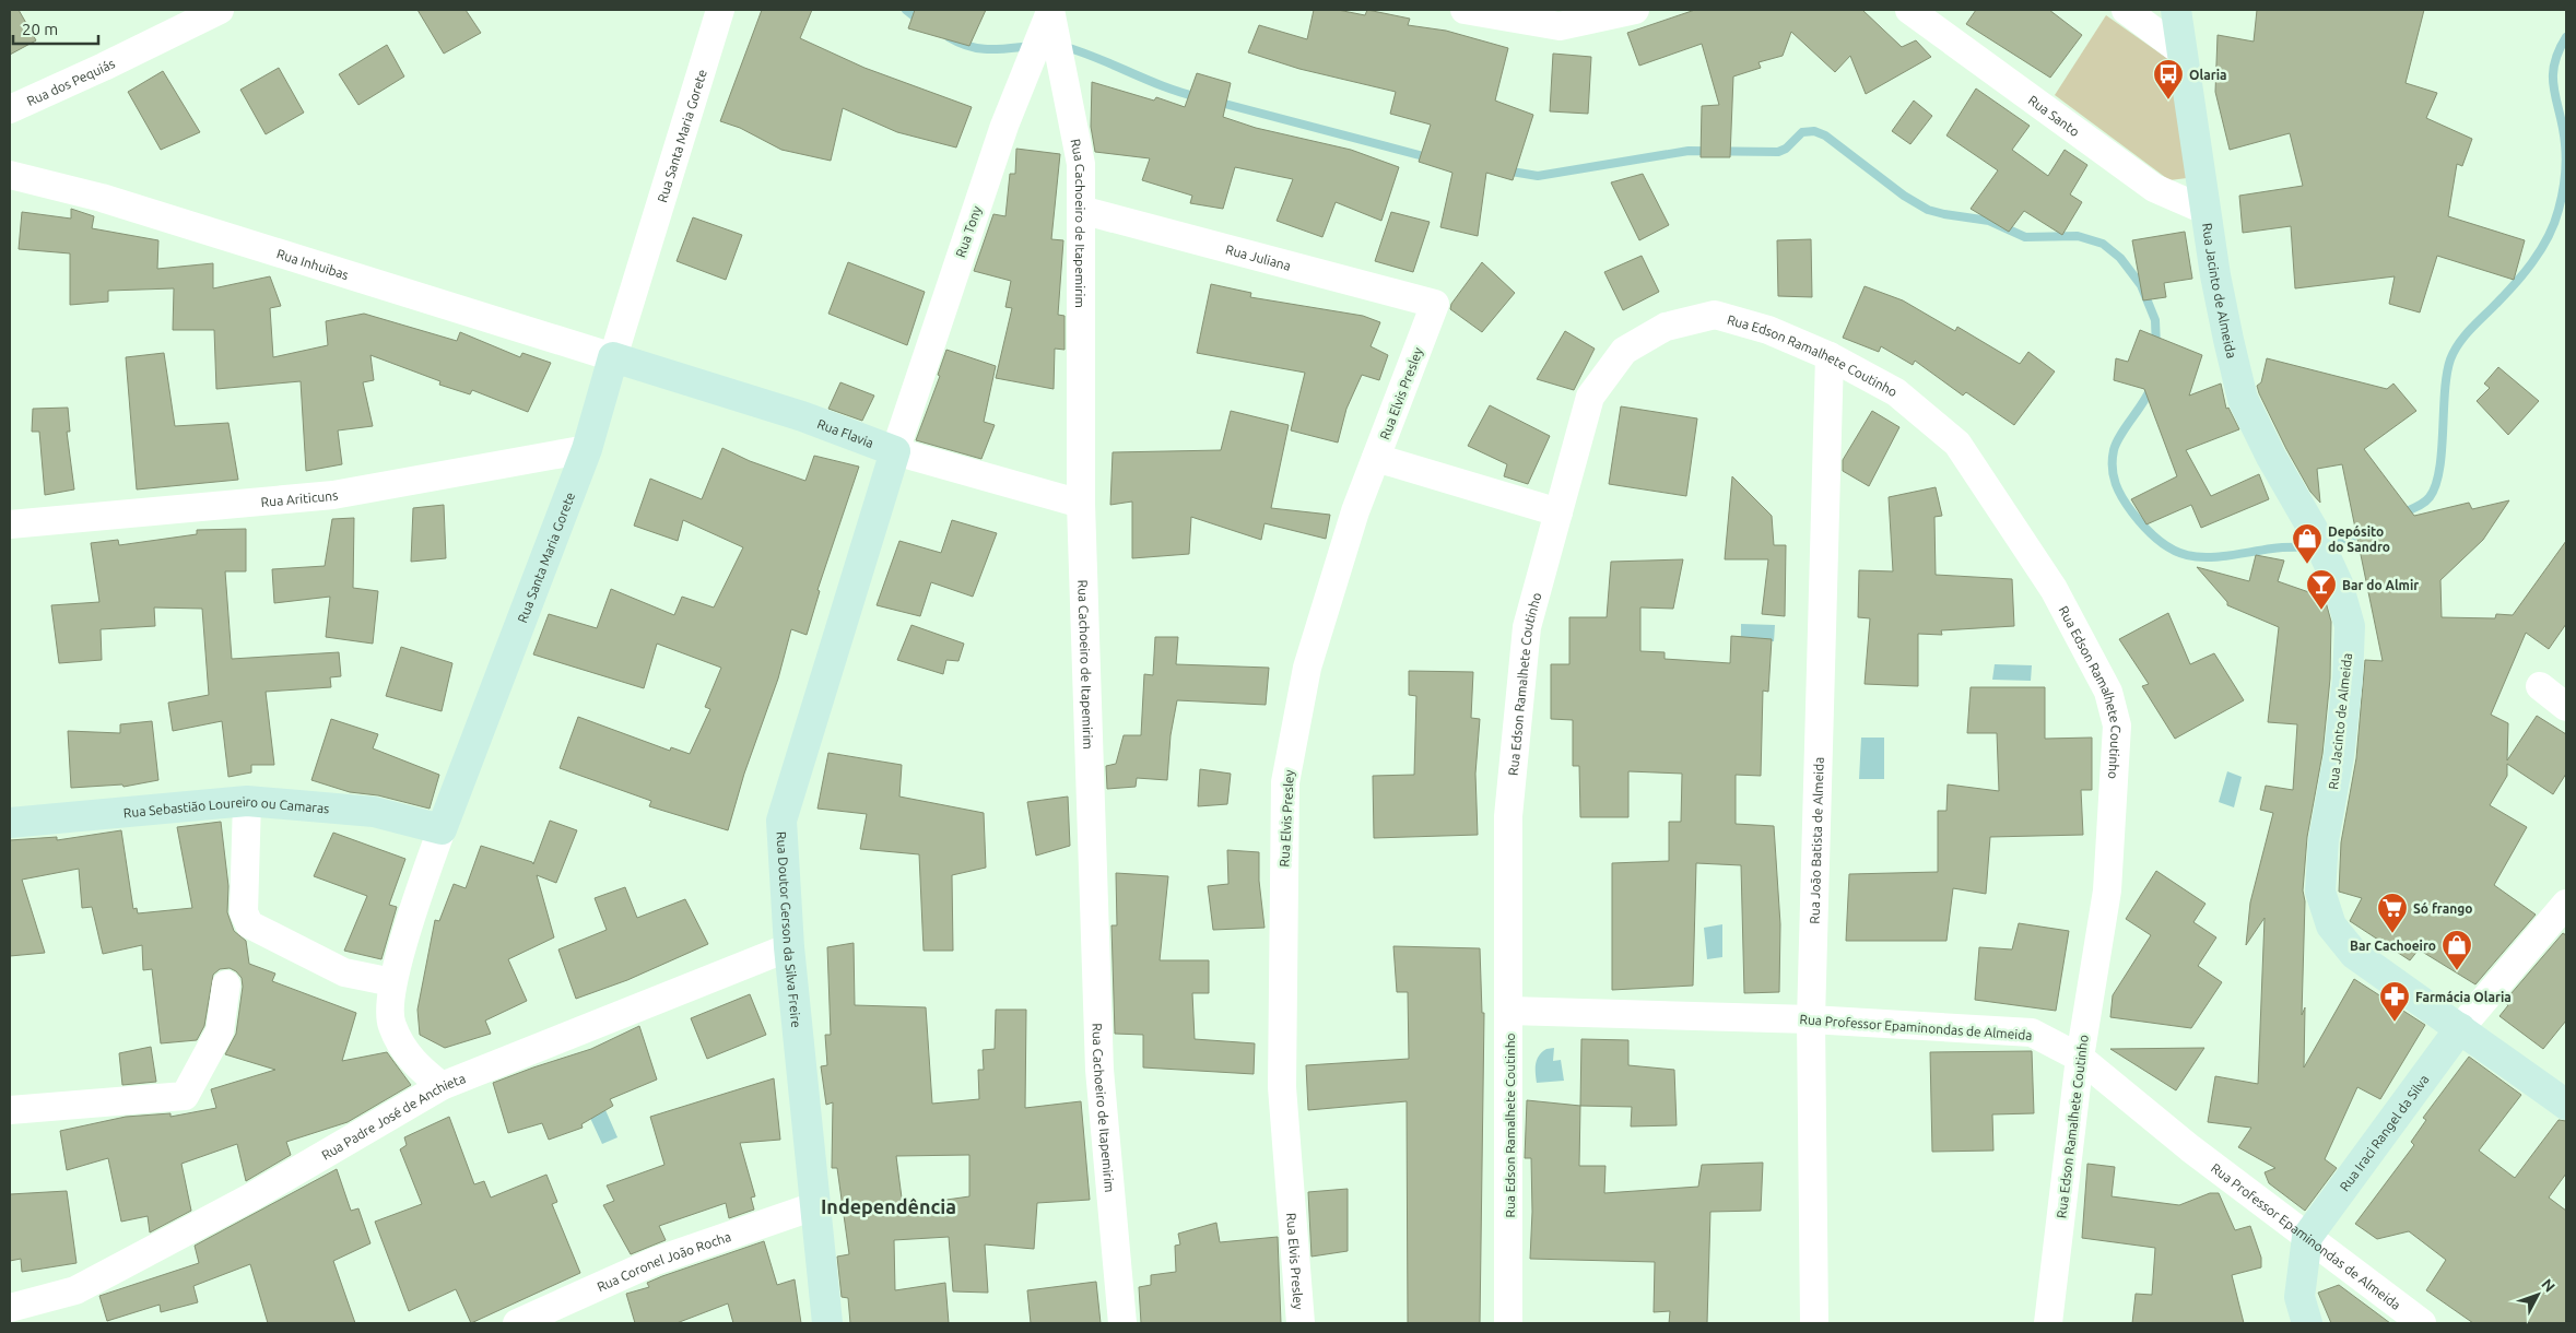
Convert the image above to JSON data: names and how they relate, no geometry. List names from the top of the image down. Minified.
{"streets":{"street":["Rua dos Pequiás","Rua Santo","Rua Santa Maria Gorete","Rua Cachoeiro de Itapemirim","Rua Tony","Rua Juliana","Rua Inhuibas","Rua Jacinto de Almeida","Rua Edson Ramalhete Coutinho","Rua Elvis Presley","Rua Flavia","Rua Ariticuns","Rua Sebastião Loureiro ou Camaras","Rua João Batista de Almeida","Rua Doutor Gerson da Silva Freire","Rua Professor Epaminondas de Almeida","Rua Padre José de Anchieta","Rua Iraci Rangel da Silva","Rua Coronel João Rocha"]},"crossings":[["Rua Santo","Rua Jacinto de Almeida"],["Rua Santa Maria Gorete","Rua Inhuibas"],["Rua Santa Maria Gorete","Rua Flavia"],["Rua Santa Maria Gorete","Rua Ariticuns"],["Rua Santa Maria Gorete","Rua Sebastião Loureiro ou Camaras"],["Rua Santa Maria Gorete","Rua Padre José de Anchieta"],["Rua Cachoeiro de Itapemirim","Rua Tony"],["Rua Cachoeiro de Itapemirim","Rua Juliana"],["Rua Cachoeiro de Itapemirim","Rua Flavia"],["Rua Tony","Rua Flavia"],["Rua Tony","Rua Doutor Gerson da Silva Freire"],["Rua Juliana","Rua Elvis Presley"],["Rua Inhuibas","Rua Flavia"],["Rua Jacinto de Almeida","Rua Iraci Rangel da Silva"],["Rua Edson Ramalhete Coutinho","Rua João Batista de Almeida"],["Rua Edson Ramalhete Coutinho","Rua Professor Epaminondas de Almeida"],["Rua Flavia","Rua Doutor Gerson da Silva Freire"],["Rua João Batista de Almeida","Rua Professor Epaminondas de Almeida"],["Rua Doutor Gerson da Silva Freire","Rua Padre José de Anchieta"],["Rua Doutor Gerson da Silva Freire","Rua Coronel João Rocha"],["Rua Professor Epaminondas de Almeida","Rua Iraci Rangel da Silva"]],"districts":["Independência"],"places":{"bus stop":["Olaria"],"shop":["Depósito do Sandro","Bar Cachoeiro"],"bar":["Bar do Almir"],"supermarket":["Só frango"],"pharmacy":["Farmácia Olaria"]},"scale_bar":"20 m","north":"top right"}
